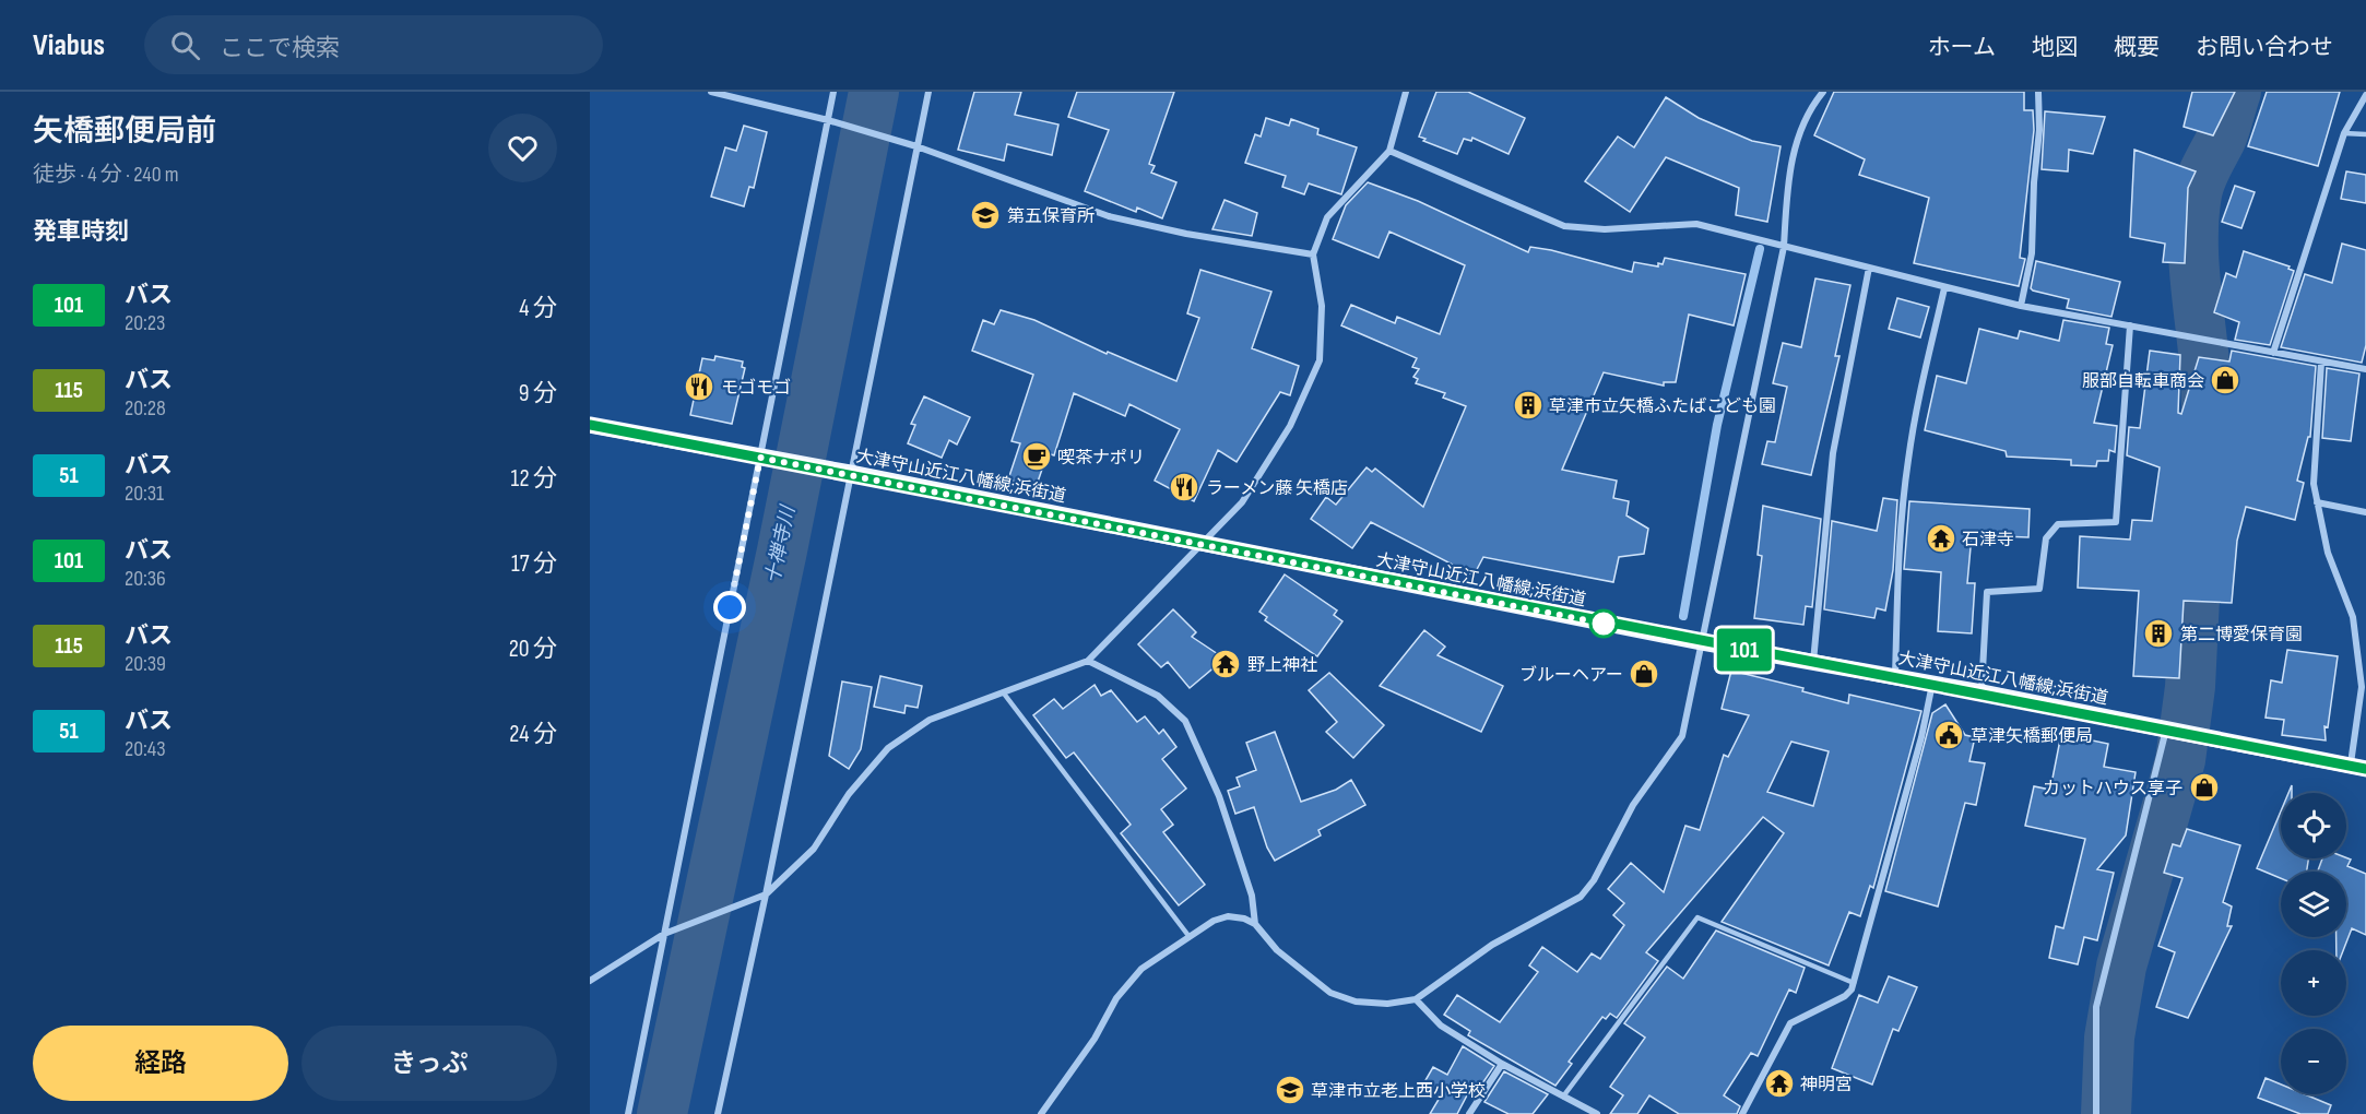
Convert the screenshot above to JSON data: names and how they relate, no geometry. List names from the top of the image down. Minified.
{"streets":{"main road":["大津守山近江八幡線;浜街道"]},"water":["十禅寺川"],"places":{"school or university":["第五保育所","草津市立老上西小学校"],"shop":["服部自転車商会","ブルーヘアー","カットハウス享子"],"restaurant":["モゴモゴ","ラーメン藤 矢橋店"],"building":["草津市立矢橋ふたばこども園","第二博愛保育園"],"cafe":["喫茶ナポリ"],"temple":["石津寺","野上神社","神明宮"],"public building":["草津矢橋郵便局"]},"lines":["bus line 101"],"page":{"header":"Viabus","search":"ここで検索","nav":["ホーム","地図","概要","お問い合わせ"],"heading":[["矢橋郵便局前","徒歩 · 4 分 · 240 m"],"発車時刻"],"on_map":"101","list":[{"mark":"101","name":"バス","note":"20:23","value":"4 分"},{"mark":"115","name":"バス","note":"20:28","value":"9 分"},{"mark":"51","name":"バス","note":"20:31","value":"12 分"},{"mark":"101","name":"バス","note":"20:36","value":"17 分"},{"mark":"115","name":"バス","note":"20:39","value":"20 分"},{"mark":"51","name":"バス","note":"20:43","value":"24 分"}],"map_buttons":["+","−"],"buttons":["経路","きっぷ"]}}
